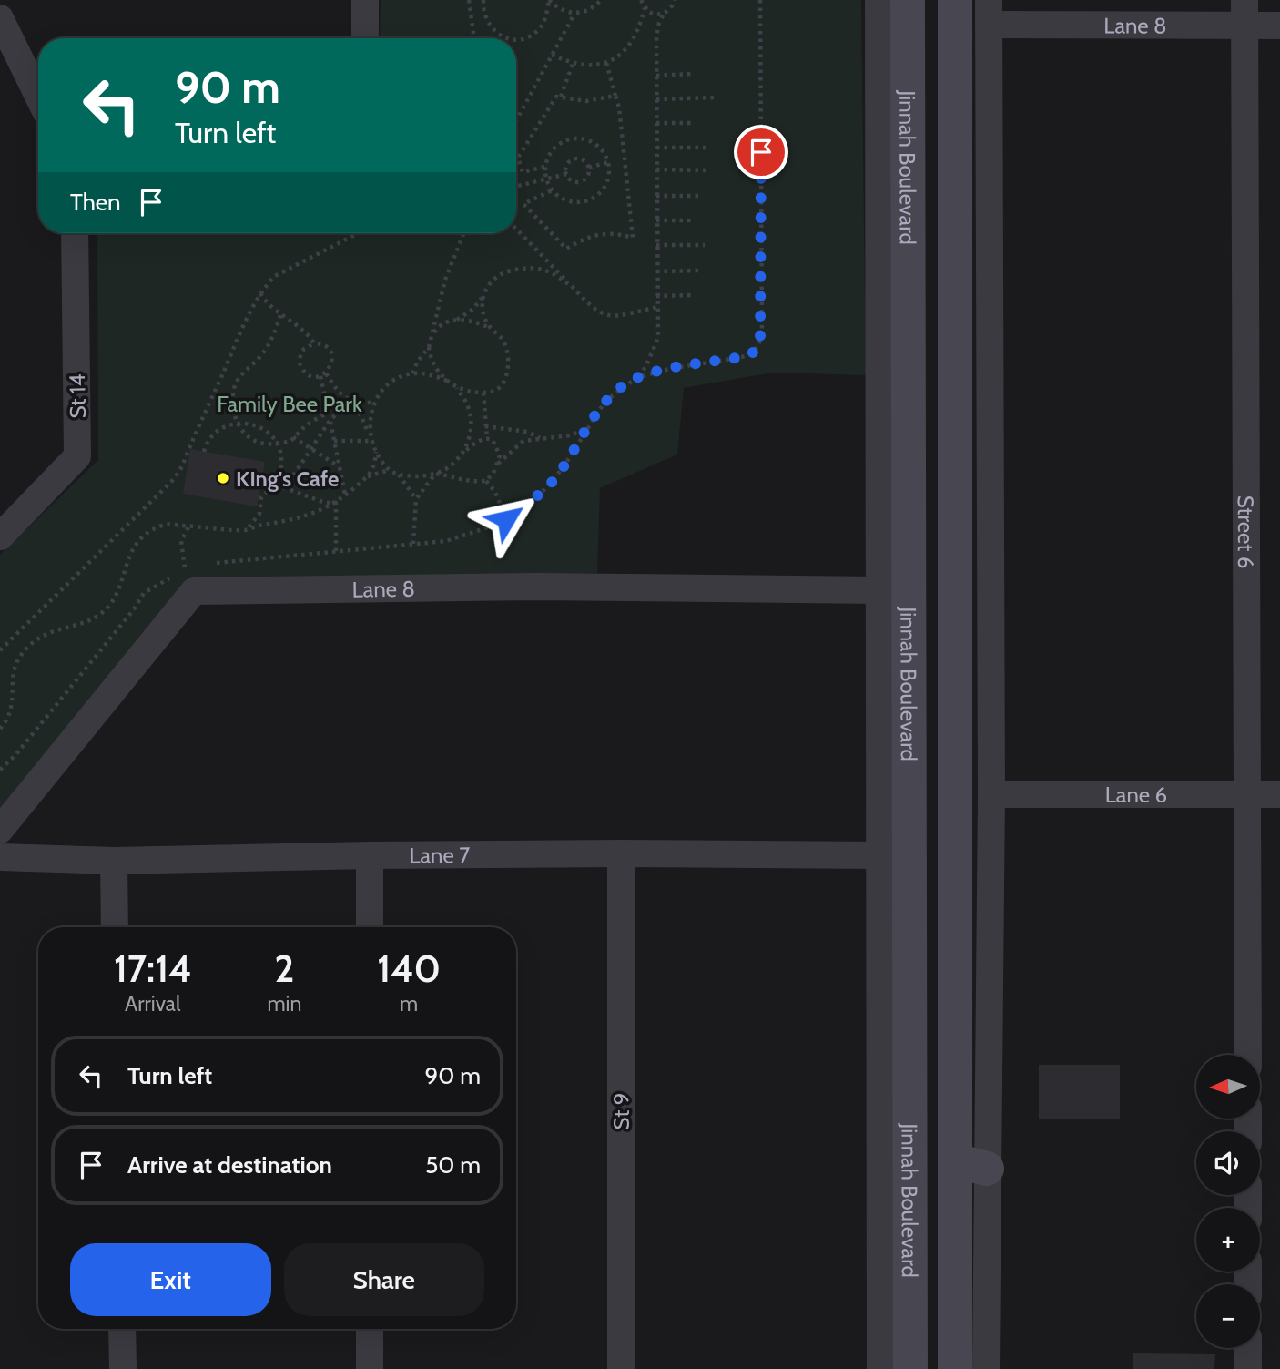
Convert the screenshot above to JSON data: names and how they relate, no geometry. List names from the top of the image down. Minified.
{"streets":{"street":["Lane 8","Jinnah Boulevard","St 14","Street 6","Lane 6","Lane 7","St 9"]},"crossings":[["Lane 8","Street 6"],["Street 6","Lane 6"],["Lane 7","St 9"]],"parks":["Family Bee Park"],"places":["King's Cafe"],"north":"left","page":{"turn":["90 m","Turn left"],"then":"Then","eta":["17:14","Arrival","2","min","140","m"],"list":[{"name":"Turn left","value":"90 m"},{"name":"Arrive at destination","value":"50 m"}],"map_buttons":["+","−"],"buttons":["Exit","Share"]}}
